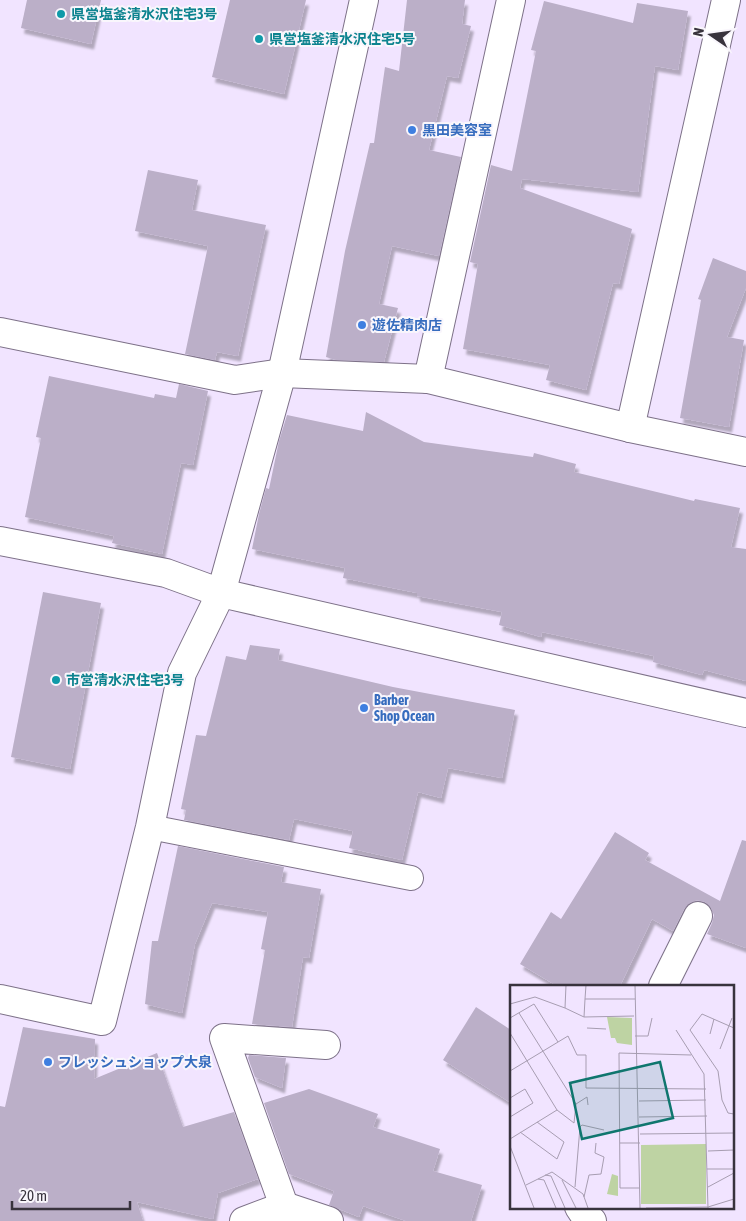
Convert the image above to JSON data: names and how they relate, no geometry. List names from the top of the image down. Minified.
{"places":["県営塩釜清水沢住宅3号","県営塩釜清水沢住宅5号","黒田美容室","遊佐精肉店","市営清水沢住宅3号","Barber Shop Ocean","フレッシュショップ大泉"],"scale_bar":"20 m","north":"left"}
